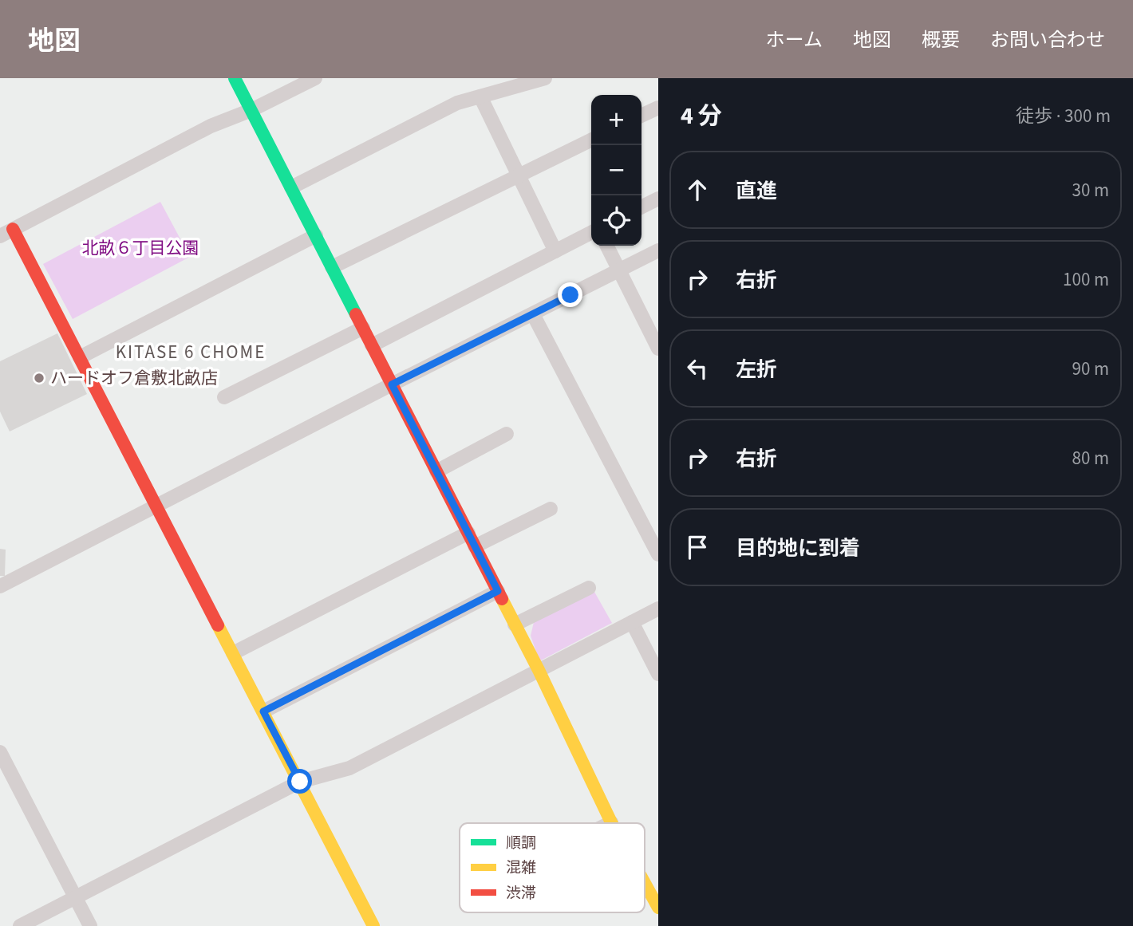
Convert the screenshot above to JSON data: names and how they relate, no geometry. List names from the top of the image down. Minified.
{"districts":["KITASE 6 CHOME"],"parks":["北畝６丁目公園"],"places":["ハードオフ倉敷北畝店"],"legend":["順調","混雑","渋滞"],"page":{"header":"地図","nav":["ホーム","地図","概要","お問い合わせ"],"heading":["4 分","徒歩 · 300 m"],"map_buttons":["+","−"],"list":[["直進","30 m"],["右折","100 m"],["左折","90 m"],["右折","80 m"],"目的地に到着"]}}
